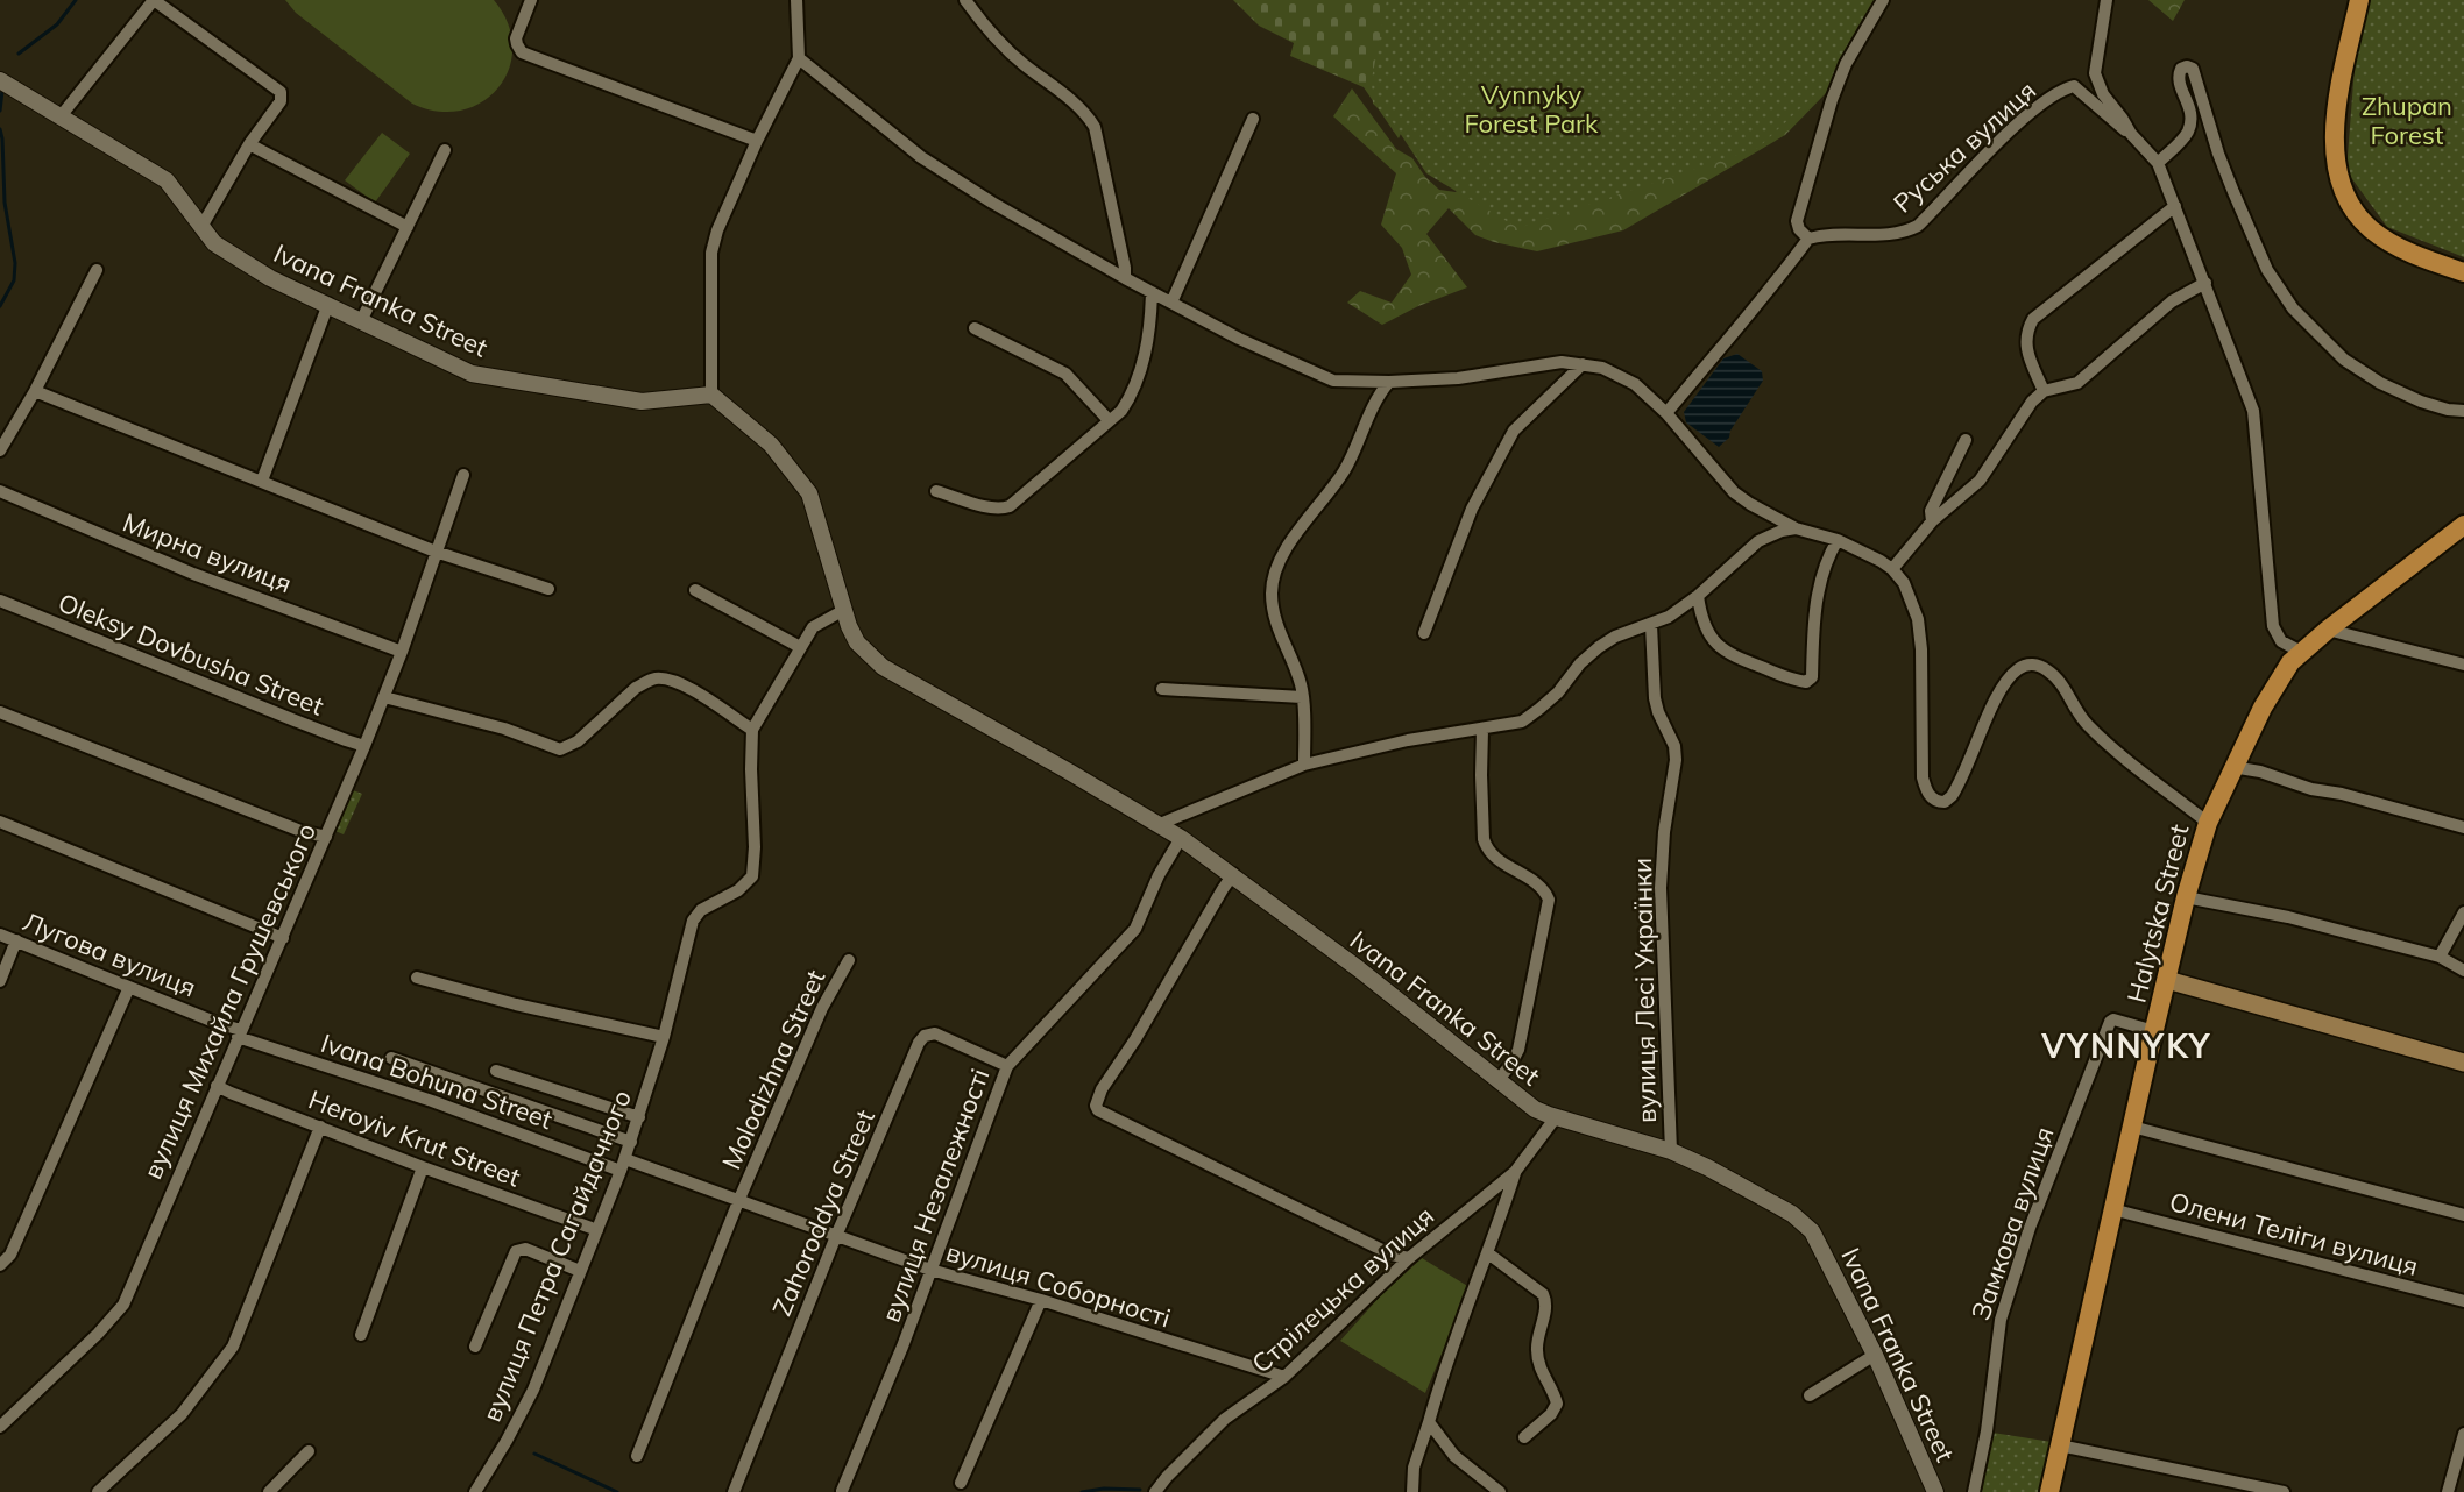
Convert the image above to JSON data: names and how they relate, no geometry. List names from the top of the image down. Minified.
{"streets":{"main road":["Halytska Street"],"street":["Руська вулиця","Ivana Franka Street","Мирна вулиця","Oleksy Dovbusha Street","Лугова вулиця","вулиця Лесі Українки","вулиця Михайла Грушевського","Molodizhna Street","Ivana Bohuna Street","Heroyiv Krut Street","вулиця Незалежності","Zahoroddya Street","Замкова вулиця","Олени Теліги вулиця","вулиця Петра Сагайдачного","вулиця Соборності","Стрілецька вулиця"]},"crossings":[["Ivana Franka Street","вулиця Лесі Українки"],["Ivana Franka Street","вулиця Незалежності"],["Ivana Franka Street","Стрілецька вулиця"],["Мирна вулиця","вулиця Михайла Грушевського"],["Oleksy Dovbusha Street","вулиця Михайла Грушевського"],["Halytska Street","Замкова вулиця"],["Halytska Street","Олени Теліги вулиця"],["Лугова вулиця","вулиця Михайла Грушевського"],["Лугова вулиця","Ivana Bohuna Street"],["вулиця Михайла Грушевського","Ivana Bohuna Street"],["вулиця Михайла Грушевського","Heroyiv Krut Street"],["Molodizhna Street","вулиця Соборності"],["Ivana Bohuna Street","вулиця Петра Сагайдачного"],["Ivana Bohuna Street","вулиця Соборності"],["Heroyiv Krut Street","вулиця Петра Сагайдачного"],["вулиця Незалежності","Zahoroddya Street"],["вулиця Незалежності","вулиця Соборності"],["Zahoroddya Street","вулиця Соборності"],["вулиця Петра Сагайдачного","вулиця Соборності"],["вулиця Соборності","Стрілецька вулиця"]],"districts":["VYNNYKY"],"parks":["Vynnyky Forest Park","Zhupan Forest"]}
